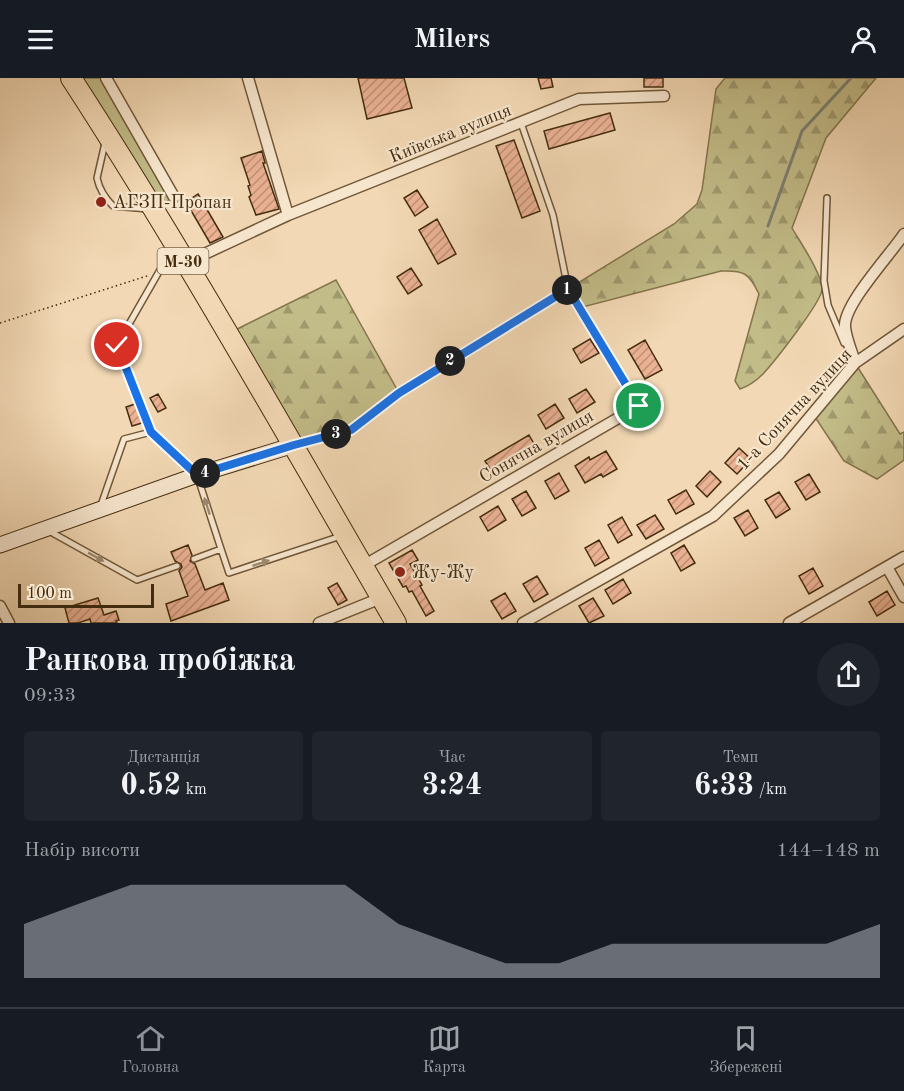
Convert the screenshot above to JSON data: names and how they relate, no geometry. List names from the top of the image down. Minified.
{"streets":{"highway":["М-30"],"street":["Київська вулиця","1-а Сонячна вулиця","Сонячна вулиця"]},"crossings":[["Київська вулиця","М-30"],["Київська вулиця","Сонячна вулиця"],["М-30","Сонячна вулиця"]],"places":["АГЗП-Пропан","Жу-Жу"],"scale_bar":"100 m","page":{"header":"Milers","pins":["1","2","3","4"],"scale":"100 m","heading":["Ранкова пробіжка","09:33"],"stats":[["Дистанція","0.52 km"],["Час","3:24"],["Темп","6:33 /km"]],"chart":["Набір висоти","144–148 m"],"tabs":["Головна","Карта","Збережені"]}}
